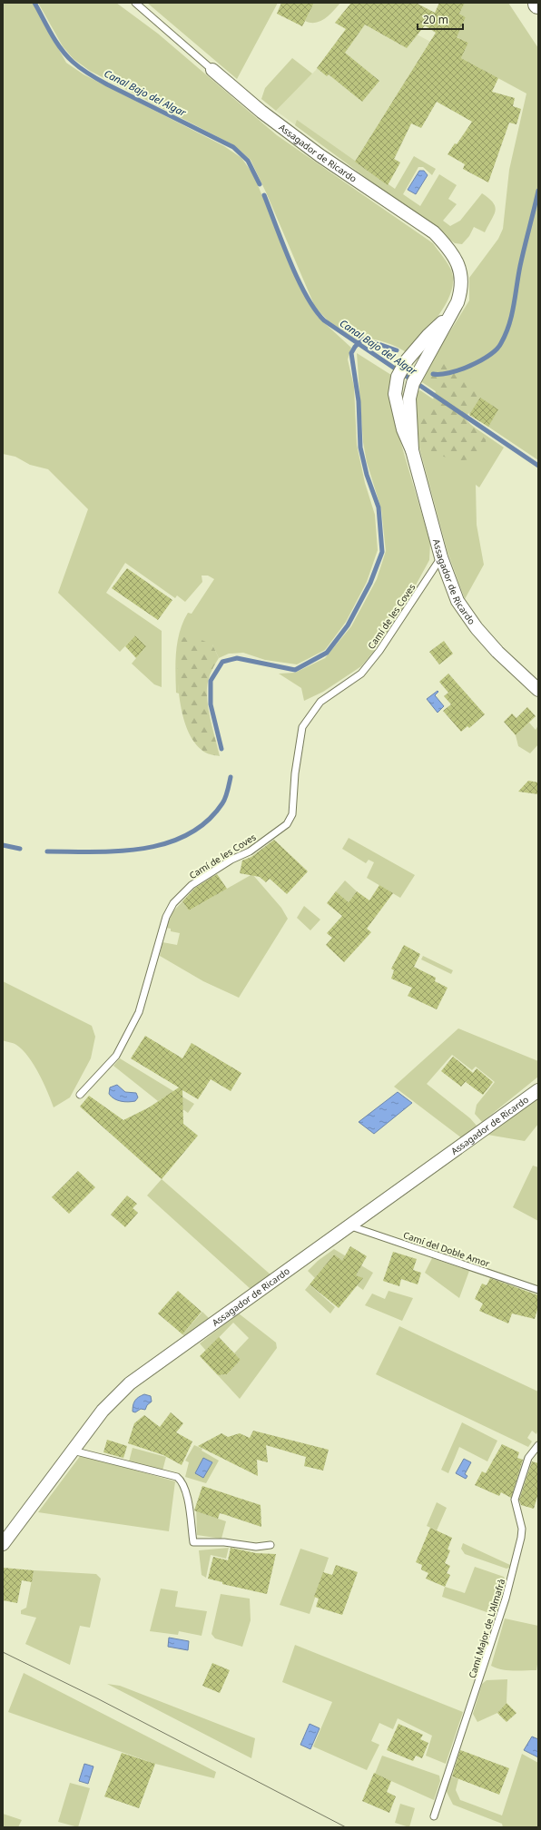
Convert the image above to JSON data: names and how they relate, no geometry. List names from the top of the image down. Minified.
{"streets":{"street":["Assagador de Ricardo"],"lane":["Camí de les Coves","Camí del Doble Amor","Camí Major de L'Almafrà"]},"crossings":[["Assagador de Ricardo","Camí de les Coves"],["Assagador de Ricardo","Camí del Doble Amor"]],"water":["Canal Bajo del Algar"],"scale_bar":"20 m"}
